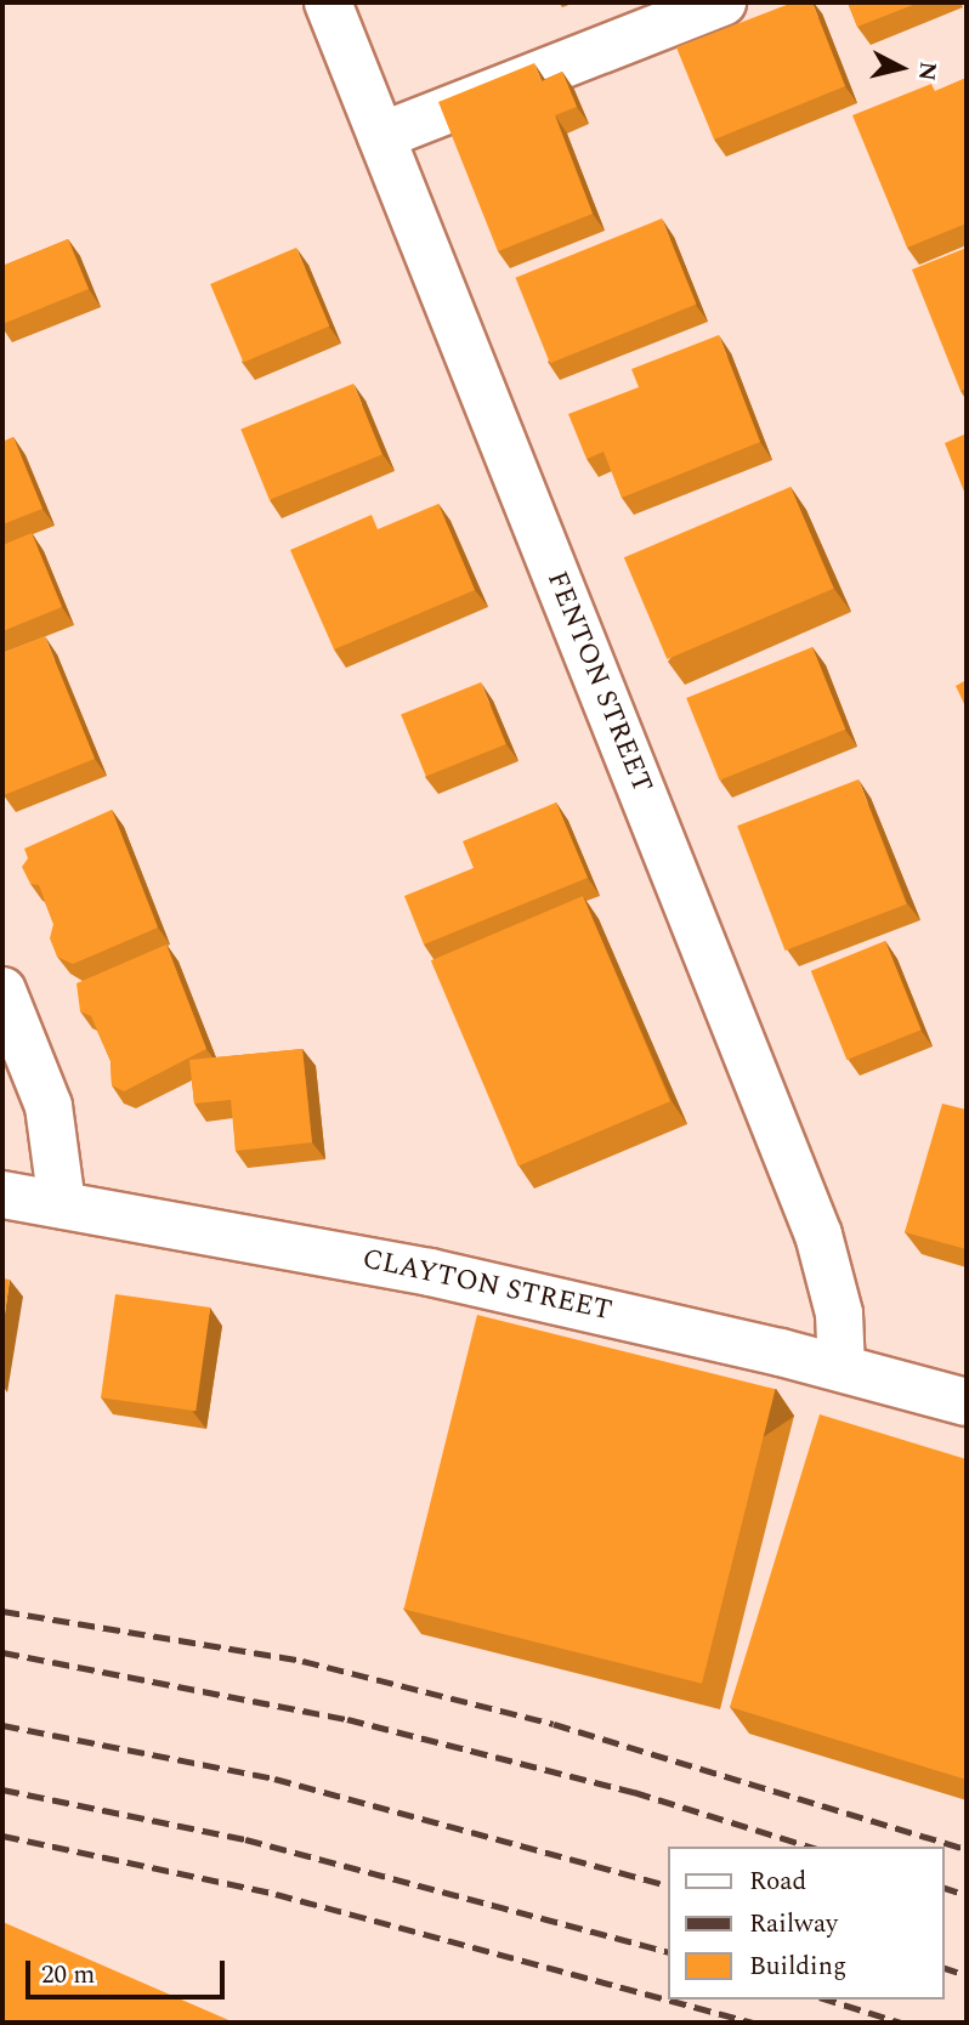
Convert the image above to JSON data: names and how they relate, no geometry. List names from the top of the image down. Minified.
{"streets":{"street":["FENTON STREET","CLAYTON STREET"]},"crossings":[["FENTON STREET","CLAYTON STREET"]],"legend":["Road","Railway","Building"],"scale_bar":"20 m","north":"right"}
